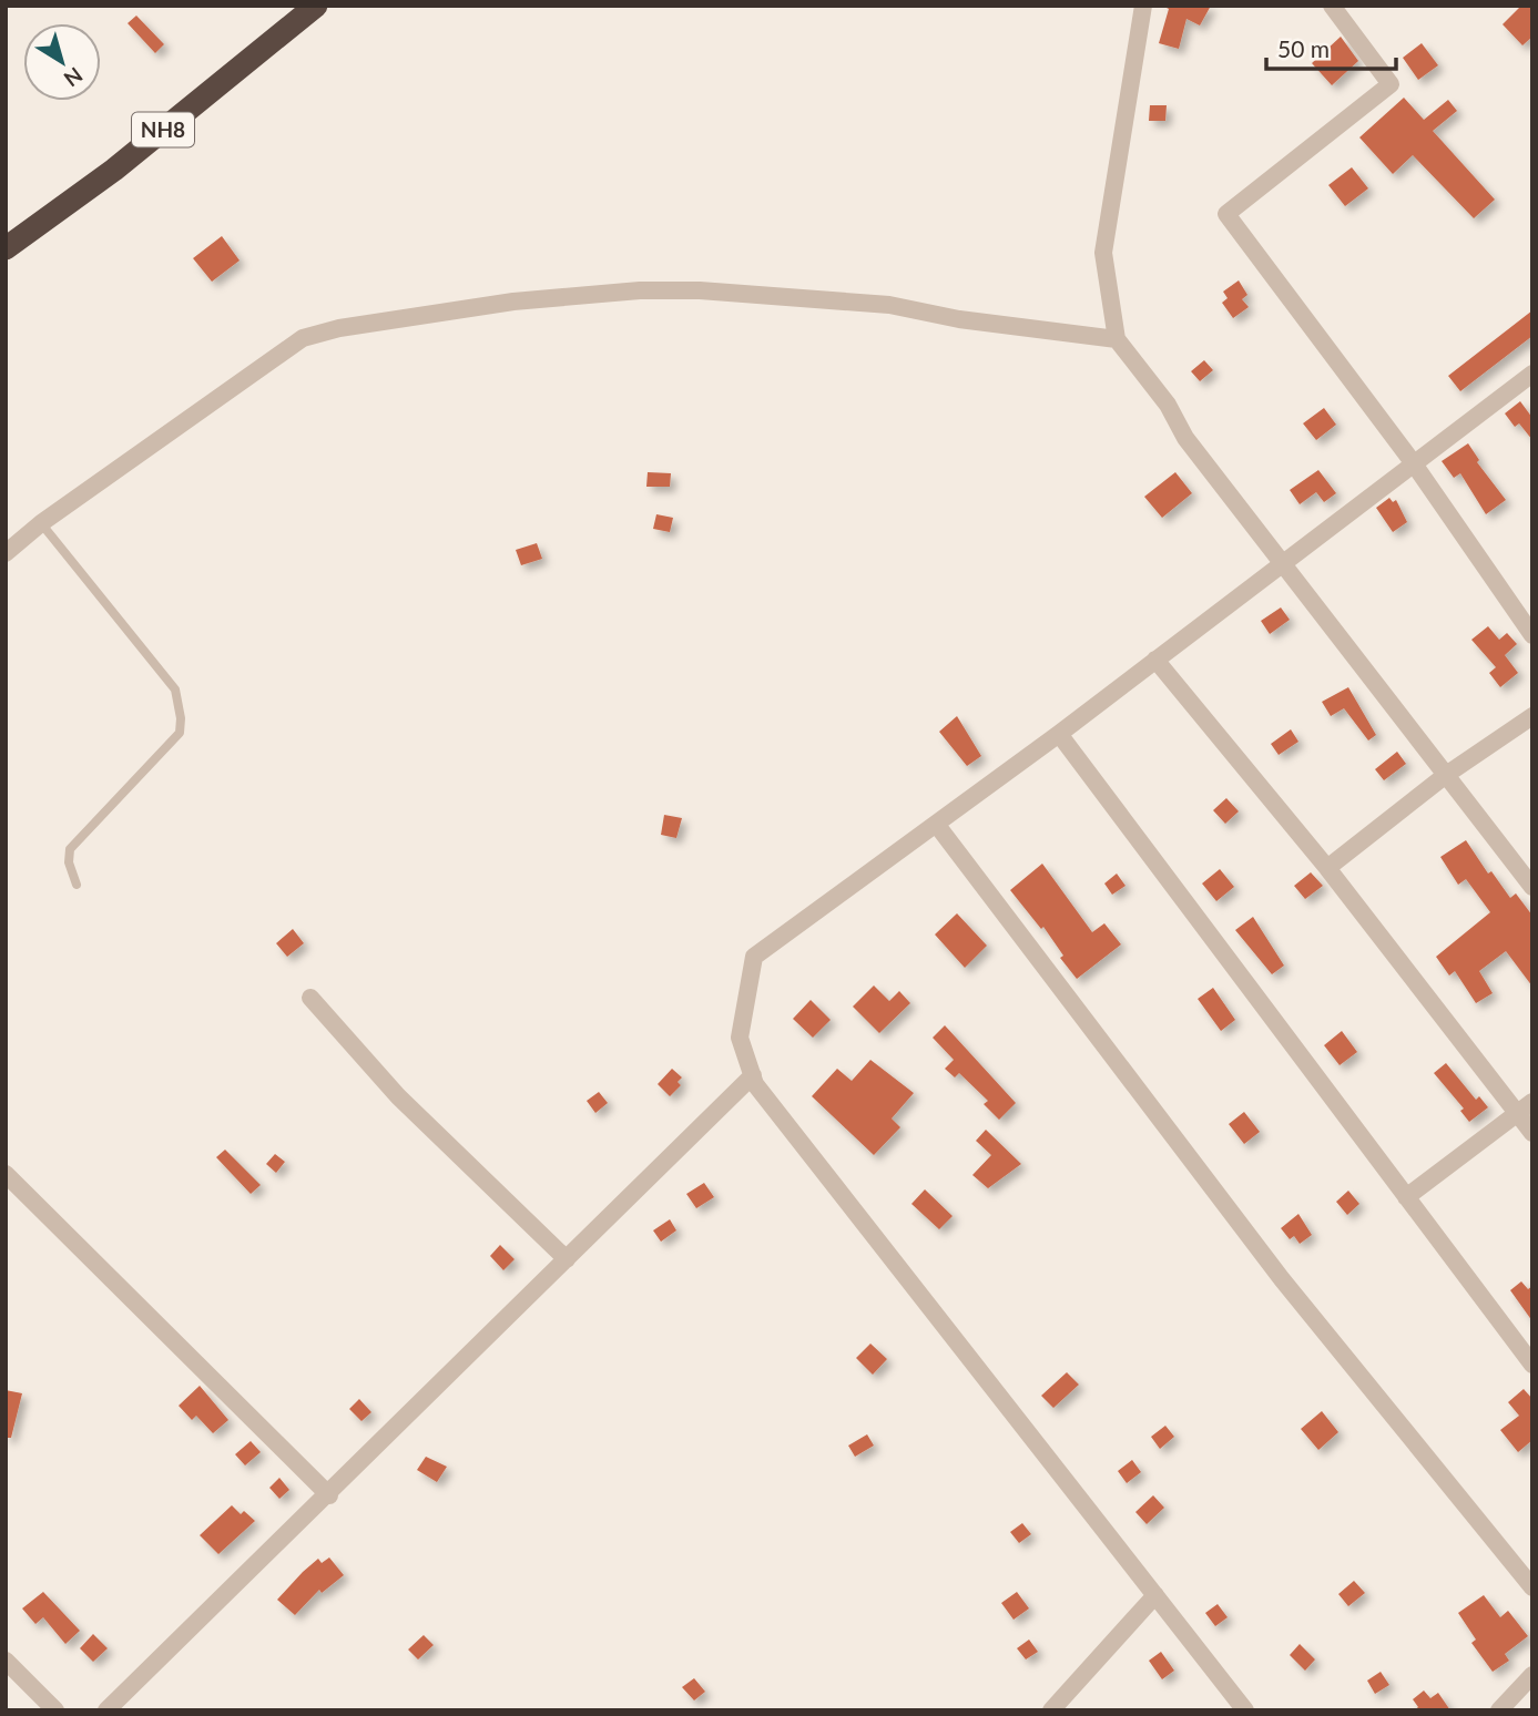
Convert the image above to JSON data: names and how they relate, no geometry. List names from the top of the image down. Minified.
{"streets":{"highway":["NH8"]},"scale_bar":"50 m","north":"bottom right"}
